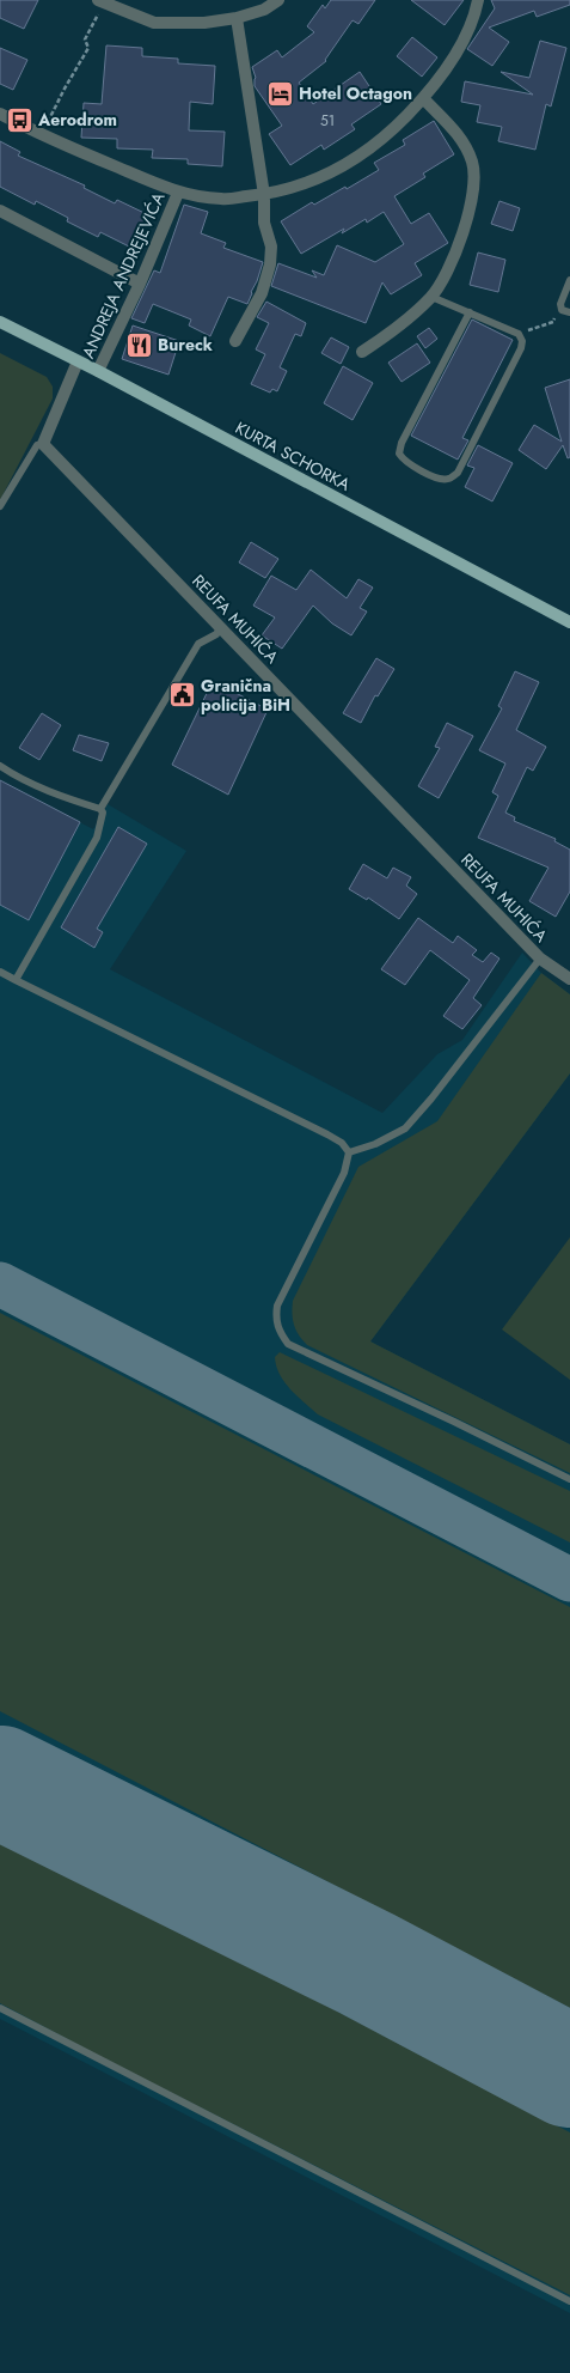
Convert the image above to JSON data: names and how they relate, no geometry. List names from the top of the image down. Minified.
{"streets":{"main road":["KURTA SCHORKA"],"street":["ANDREJA ANDREJEVIĆA","REUFA MUHIĆA"]},"crossings":[["ANDREJA ANDREJEVIĆA","KURTA SCHORKA"]],"places":{"hotel":["Hotel Octagon"],"bus stop":["Aerodrom"],"restaurant":["Bureck"],"public building":["Granična policija BiH"]},"house_numbers":["51"]}
